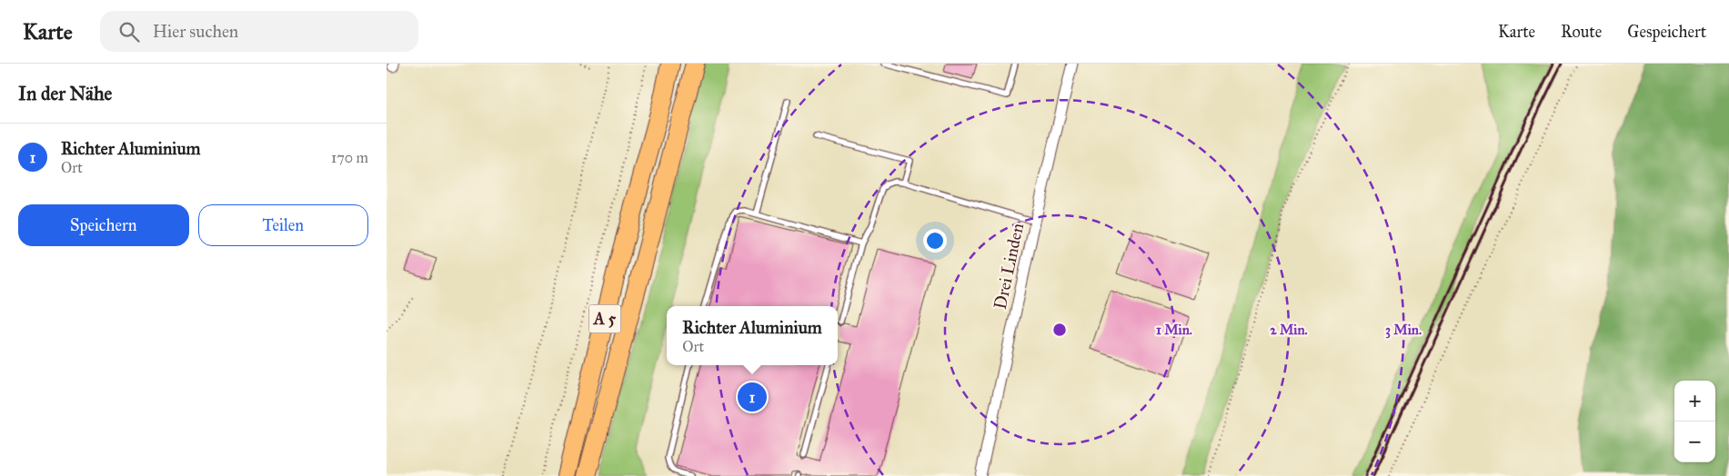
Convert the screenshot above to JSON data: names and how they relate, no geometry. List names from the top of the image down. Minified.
{"streets":{"highway":["A 5"],"street":["Drei Linden"]},"page":{"header":"Karte","search":"Hier suchen","nav":["Karte","Route","Gespeichert"],"heading":"In der Nähe","list":[{"mark":"1","name":"Richter Aluminium","note":"Ort","value":"170 m"}],"buttons":["Speichern","Teilen"],"popup":["Richter Aluminium","Ort"],"map_buttons":["+","−"],"pins":"1"},"rings":["1 Min.","2 Min.","3 Min."]}
